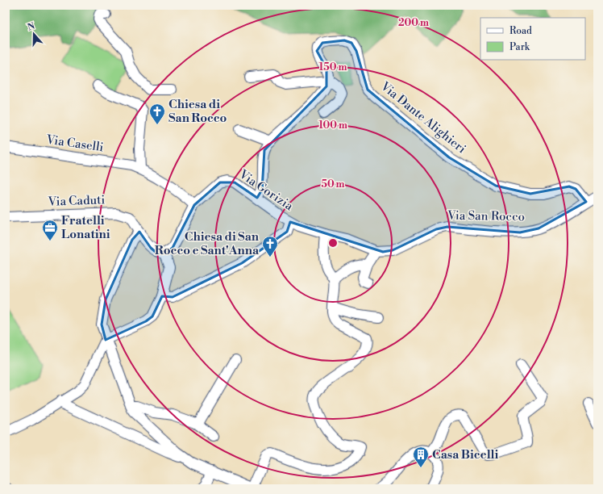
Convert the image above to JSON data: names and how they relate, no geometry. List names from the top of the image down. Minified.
{"streets":{"street":["Via Dante Alighieri","Via Caselli","Via Gorizia","Via Caduti","Via San Rocco"]},"crossings":[["Via Dante Alighieri","Via San Rocco"],["Via Caselli","Via Gorizia"],["Via Gorizia","Via San Rocco"]],"places":{"church":["Chiesa di San Rocco","Chiesa di San Rocco e Sant'Anna"],"office":["Fratelli Lonatini"],"building":["Casa Bicelli"]},"legend":["Road","Park"],"north":"top","rings":["200 m","150 m","100 m","50 m"]}
